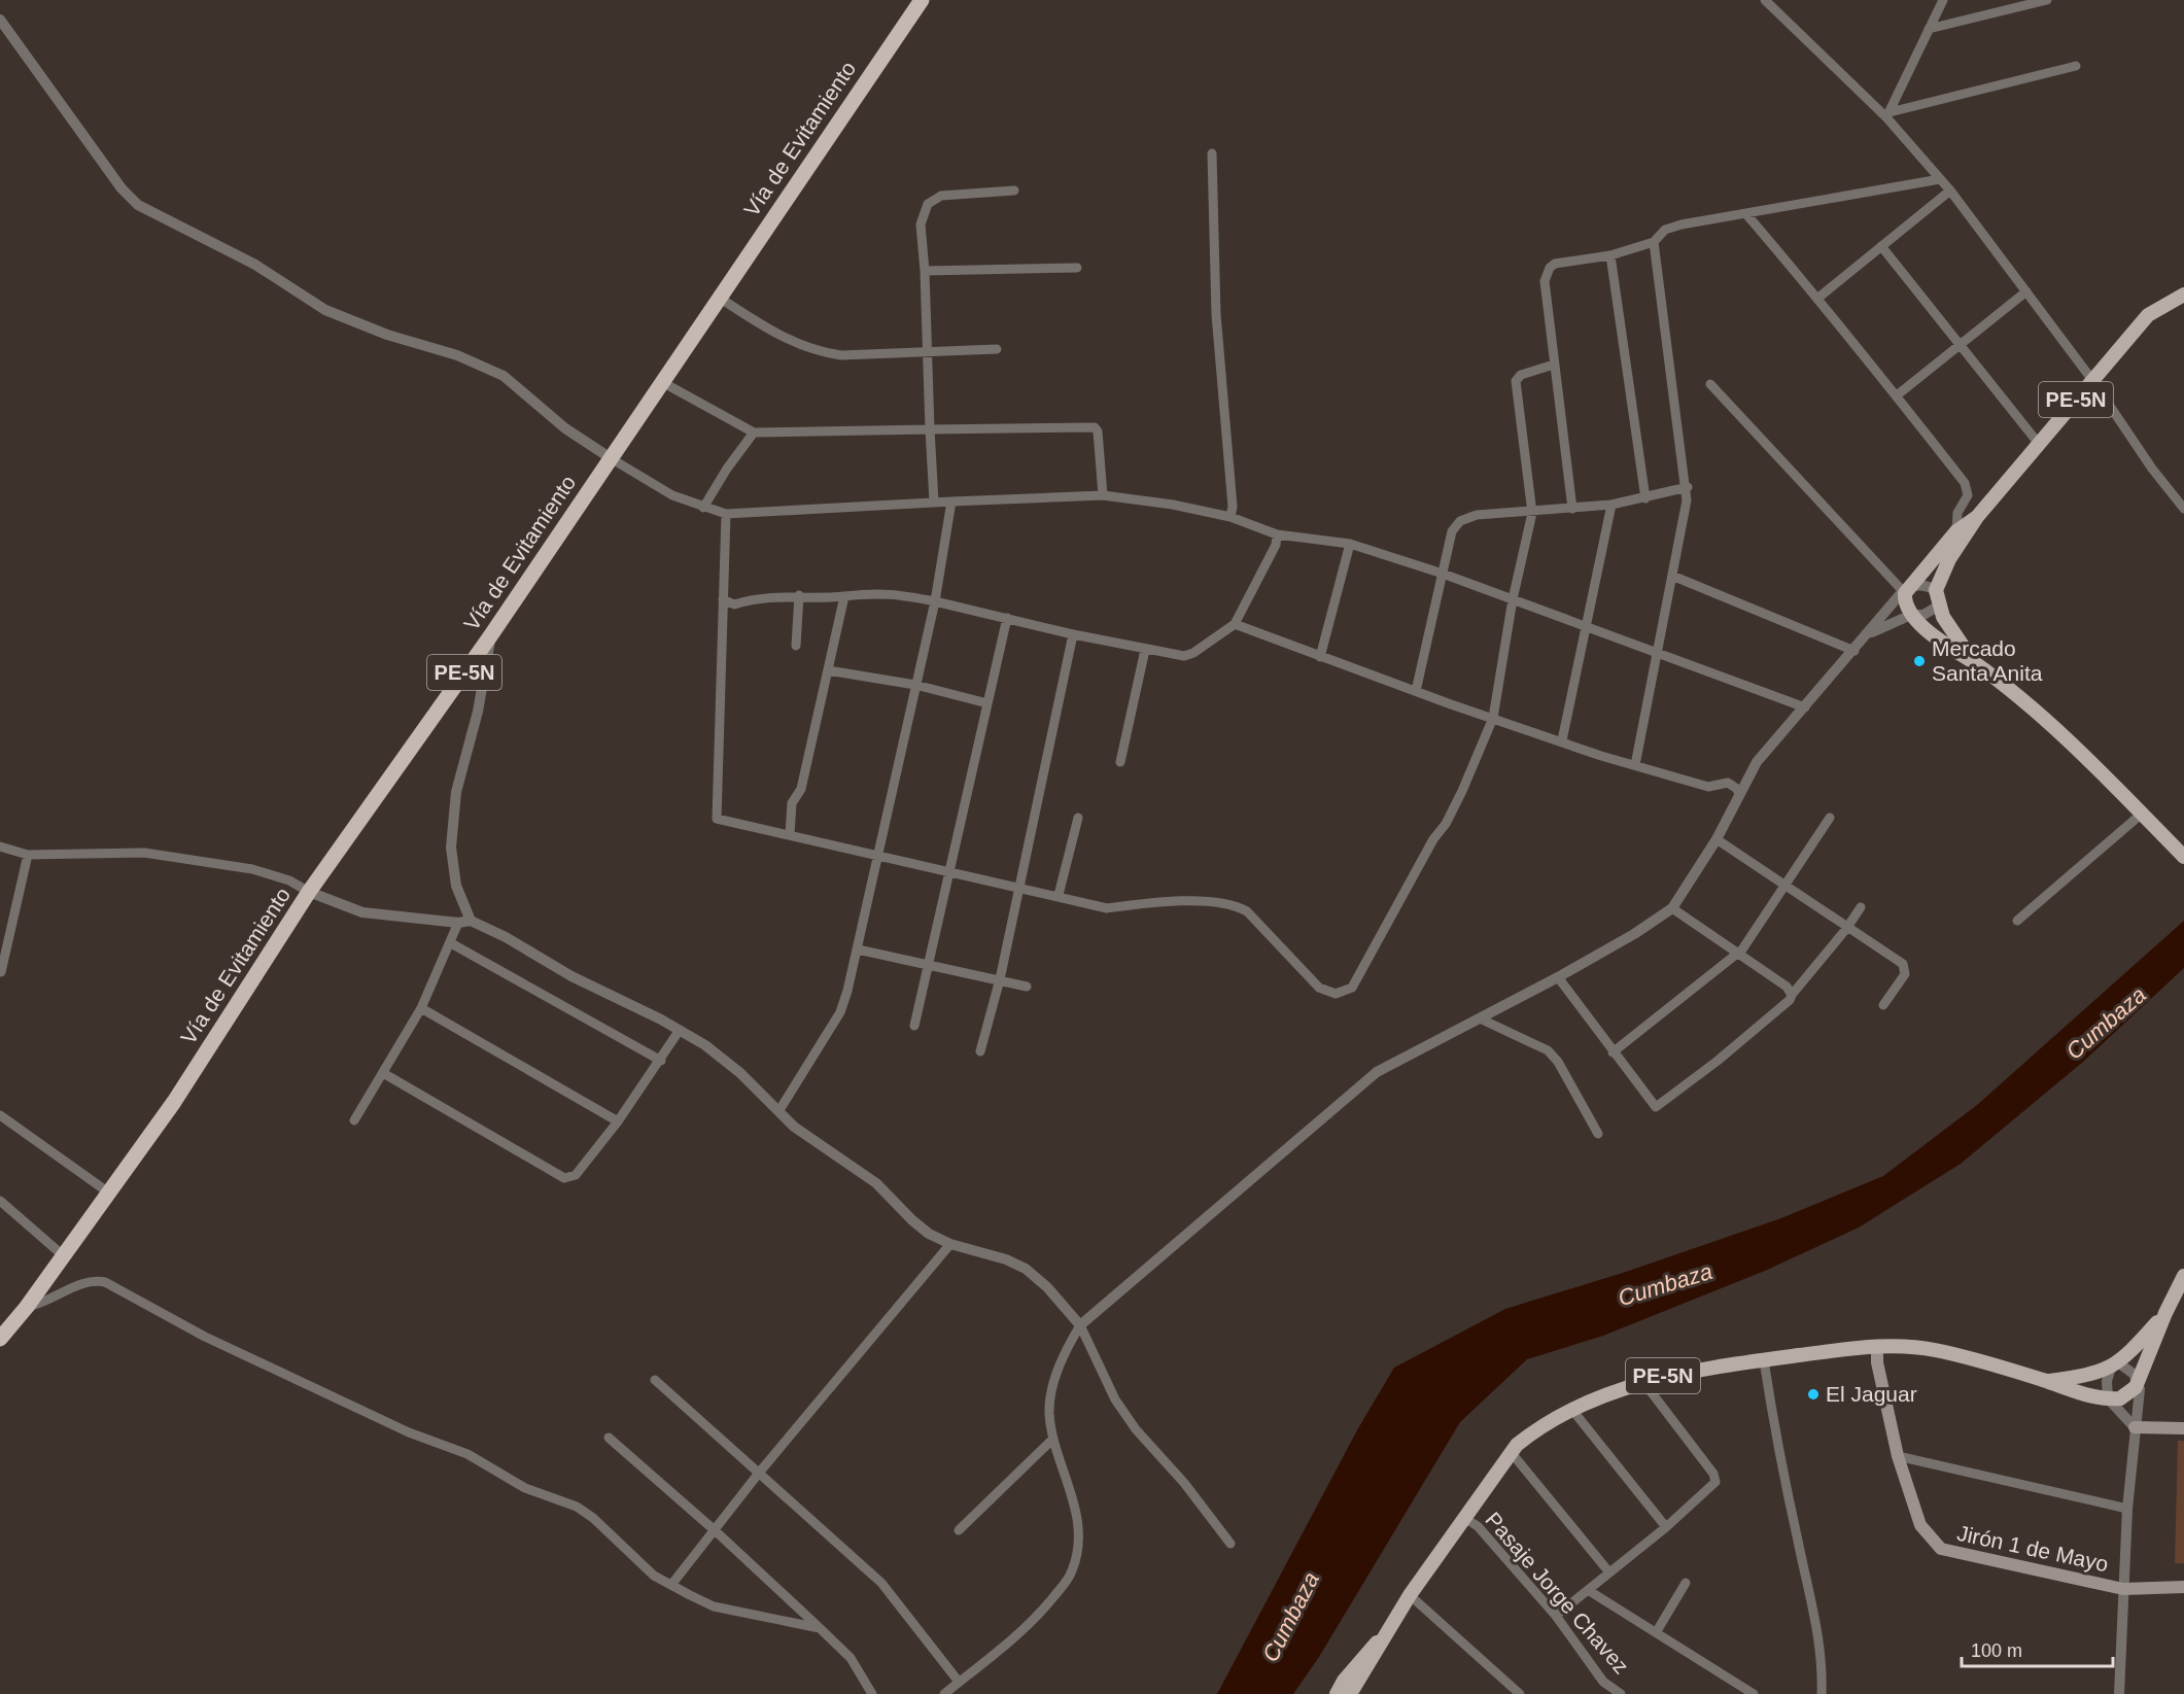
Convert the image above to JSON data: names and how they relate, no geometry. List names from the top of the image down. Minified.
{"streets":{"highway":["Vía de Evitamiento","PE-5N"],"main road":["Jirón 1 de Mayo"],"street":["Pasaje Jorge Chavez"]},"crossings":[["PE-5N","Jirón 1 de Mayo"],["PE-5N","Pasaje Jorge Chavez"]],"water":["Cumbaza"],"places":["Mercado Santa Anita","El Jaguar"],"scale_bar":"100 m"}
